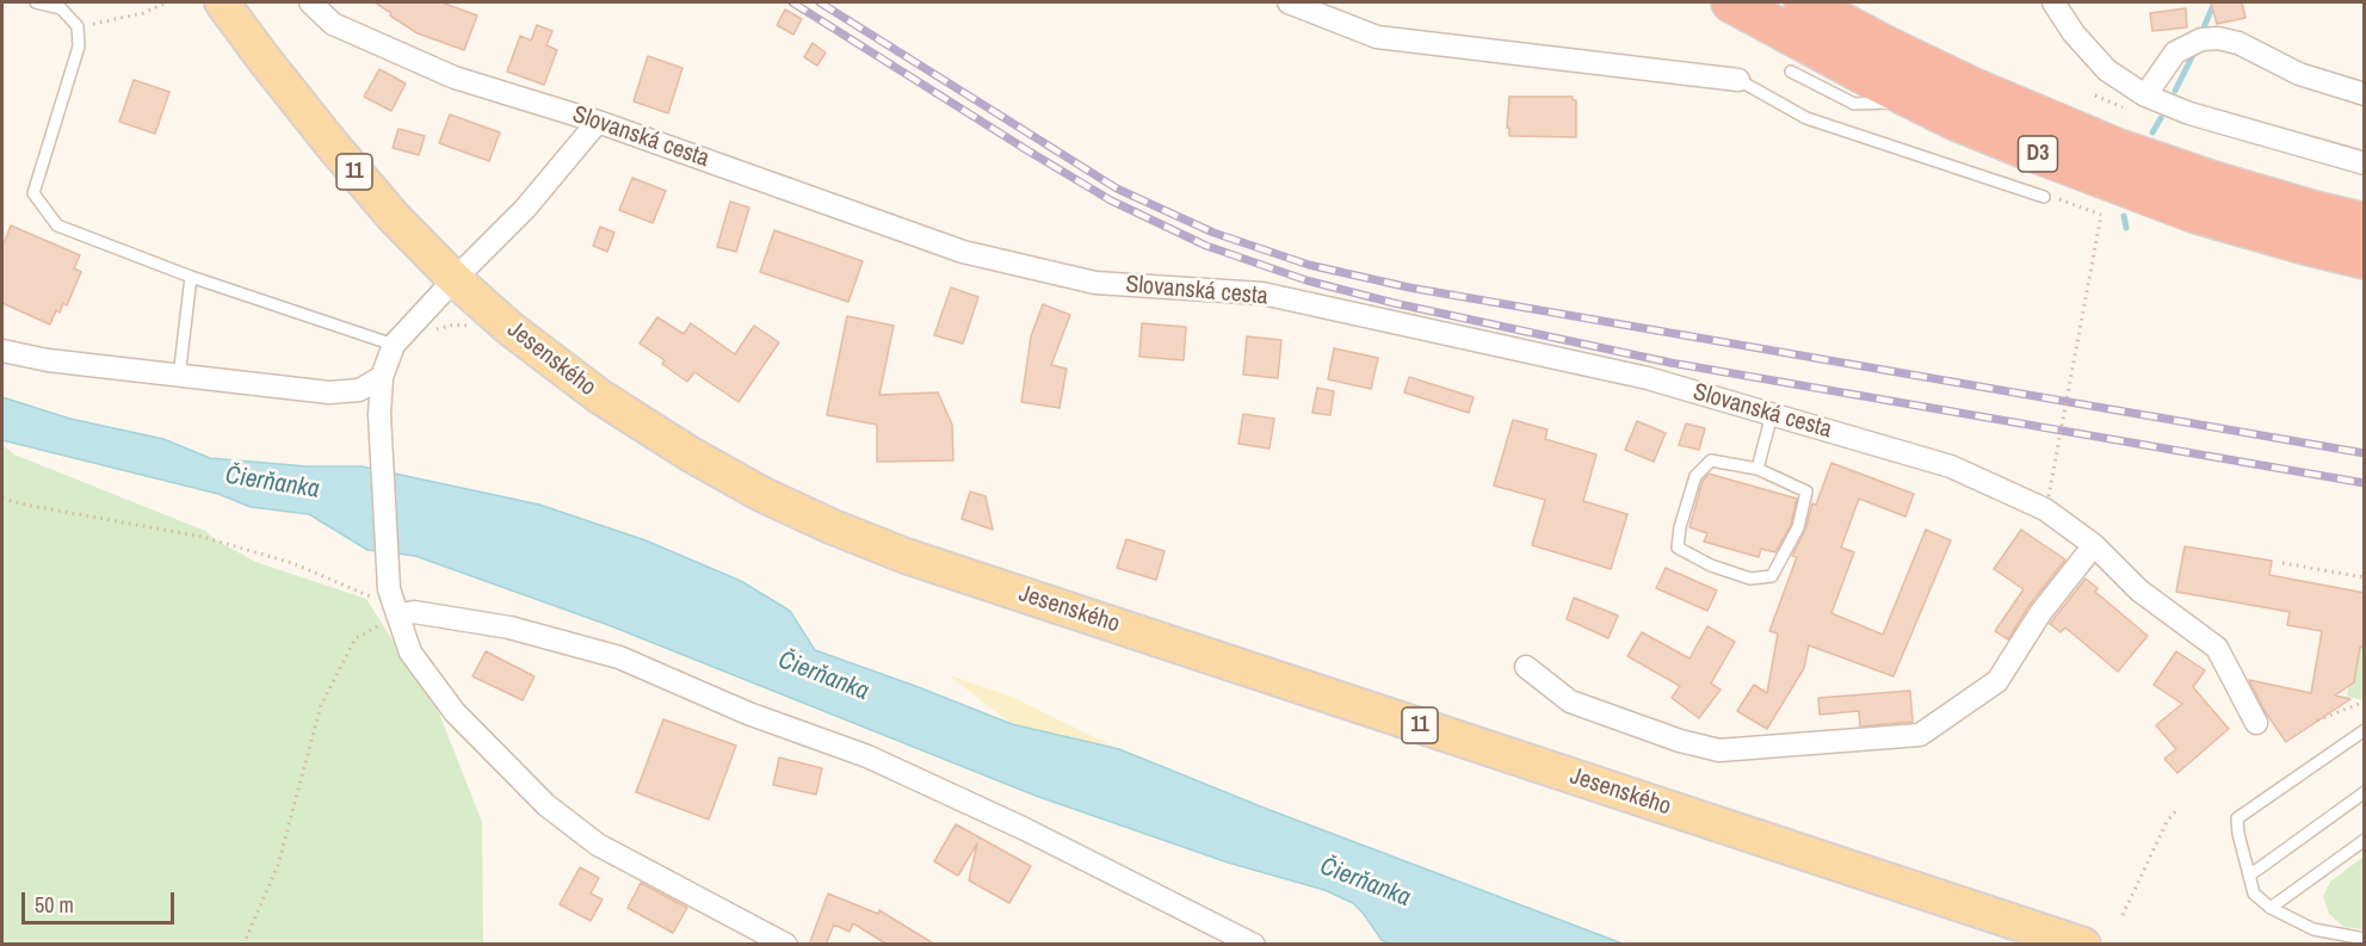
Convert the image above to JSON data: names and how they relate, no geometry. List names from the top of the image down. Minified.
{"streets":{"highway":["D3"],"main road":["11","Jesenského"],"street":["Slovanská cesta"]},"water":["Čierňanka"],"scale_bar":"50 m"}
